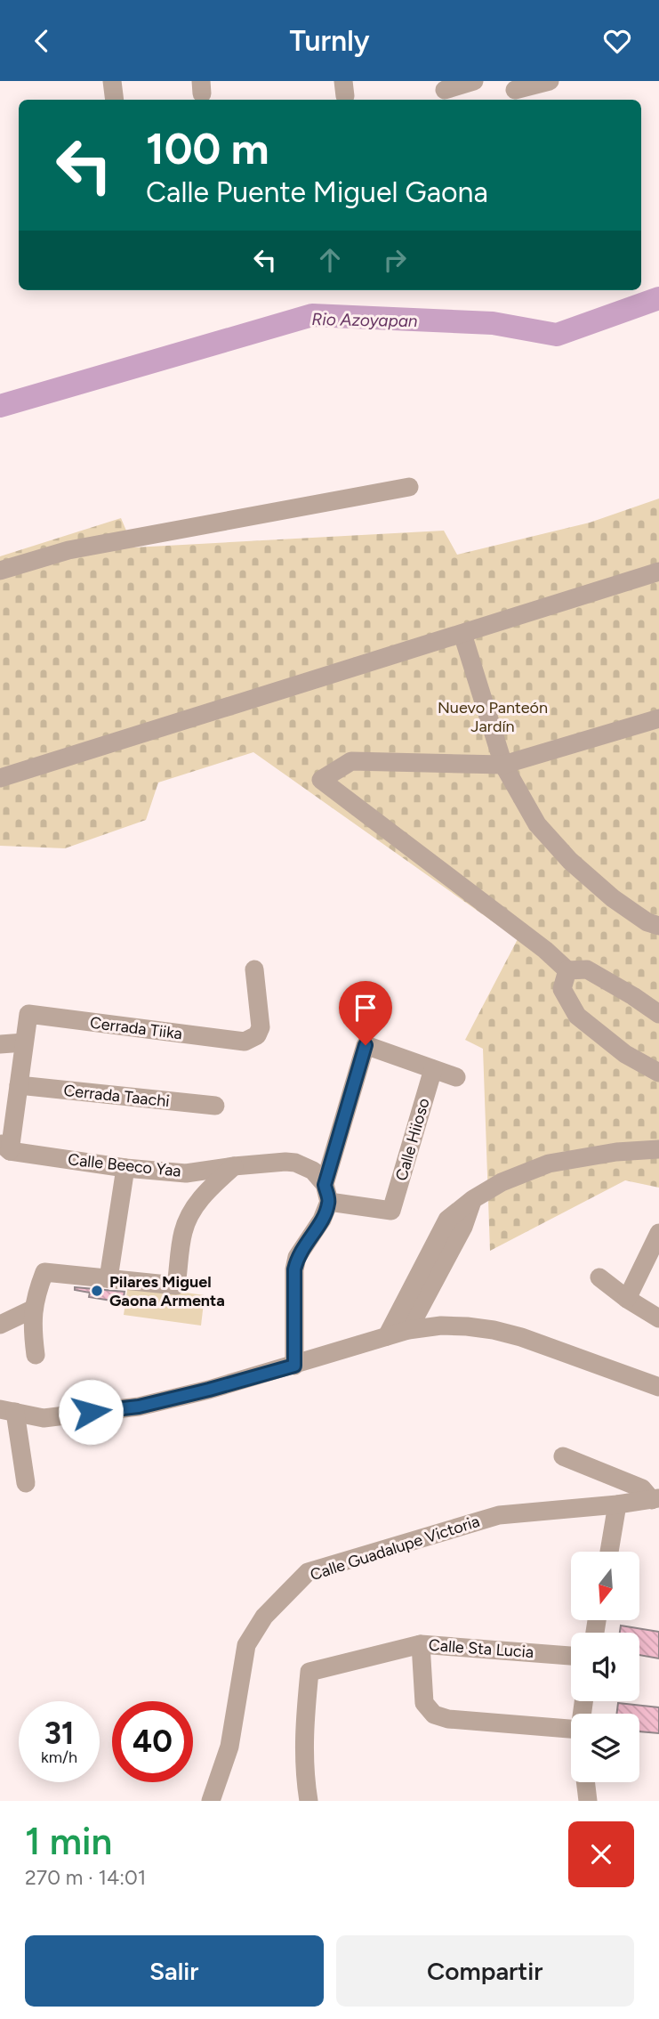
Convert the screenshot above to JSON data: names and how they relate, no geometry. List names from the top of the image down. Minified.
{"streets":{"street":["Cerrada Tiika","Cerrada Taachi","Calle Hiioso","Calle Beeco Yaa","Calle Guadalupe Victoria","Calle Sta Lucia"]},"crossings":[["Calle Hiioso","Calle Beeco Yaa"]],"water":["Rio Azoyapan"],"parks":["Nuevo Panteón Jardín"],"places":["Pilares Miguel Gaona Armenta"],"north":"bottom","page":{"header":"Turnly","turn":["100 m","Calle Puente Miguel Gaona"],"speed":"31 km/h","limit":"40","heading":["1 min","270 m · 14:01"],"buttons":["Salir","Compartir"]}}
